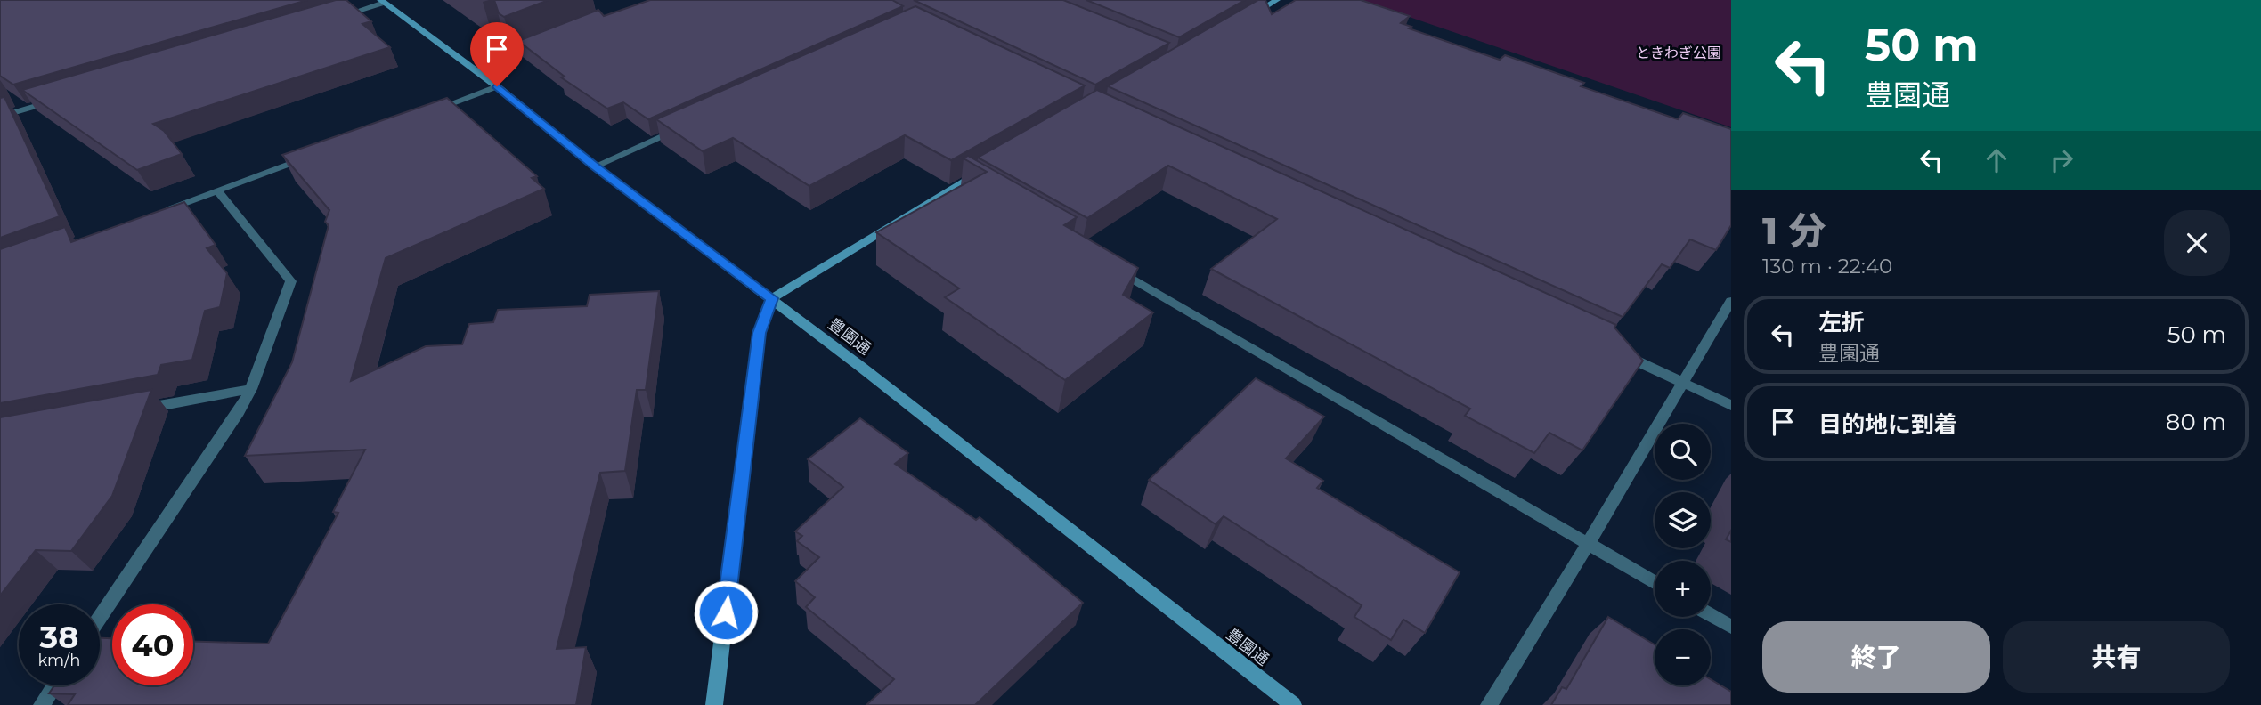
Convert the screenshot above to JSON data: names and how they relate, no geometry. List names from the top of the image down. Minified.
{"streets":{"street":["豊園通"]},"parks":["ときわぎ公園"],"page":{"turn":["50 m","豊園通"],"heading":["1 分","130 m · 22:40"],"list":[{"name":"左折","note":"豊園通","value":"50 m"},{"name":"目的地に到着","value":"80 m"}],"map_buttons":["+","−"],"speed":"38 km/h","limit":"40","buttons":["終了","共有"]}}
